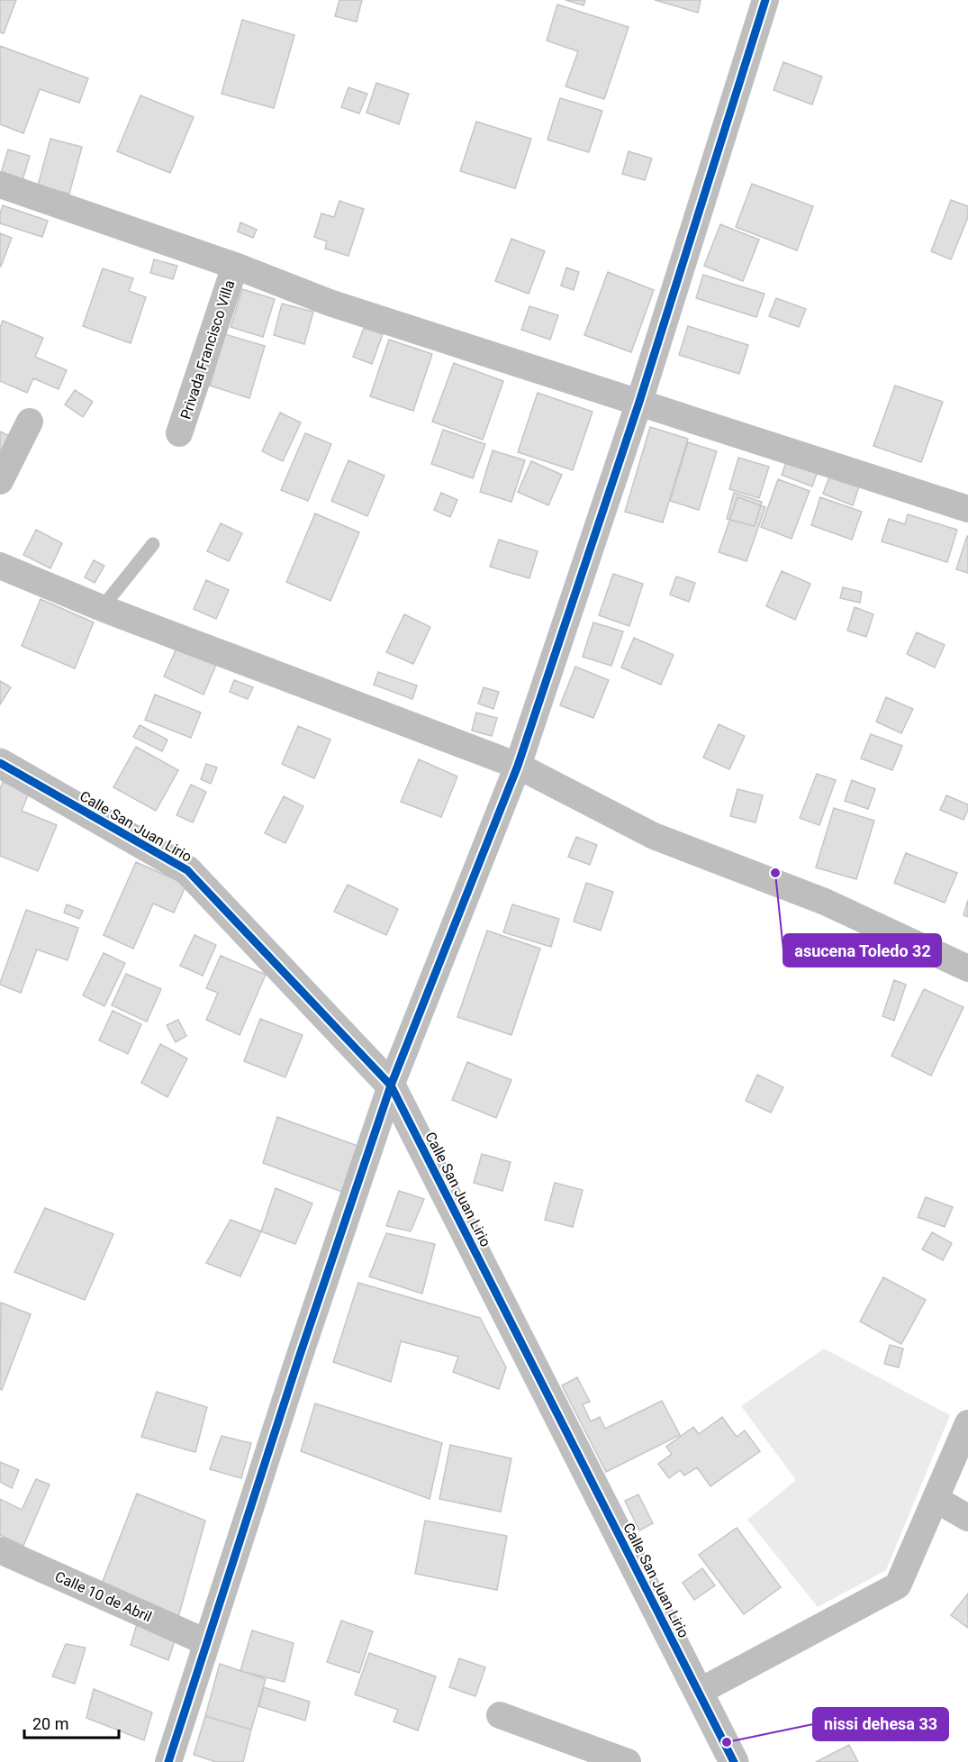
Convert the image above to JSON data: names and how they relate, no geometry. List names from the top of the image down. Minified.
{"streets":{"street":["Privada Francisco Villa","Calle San Juan Lirio","Calle 10 de Abril"]},"places":["asucena Toledo 32","nissi dehesa 33"],"scale_bar":"20 m"}
